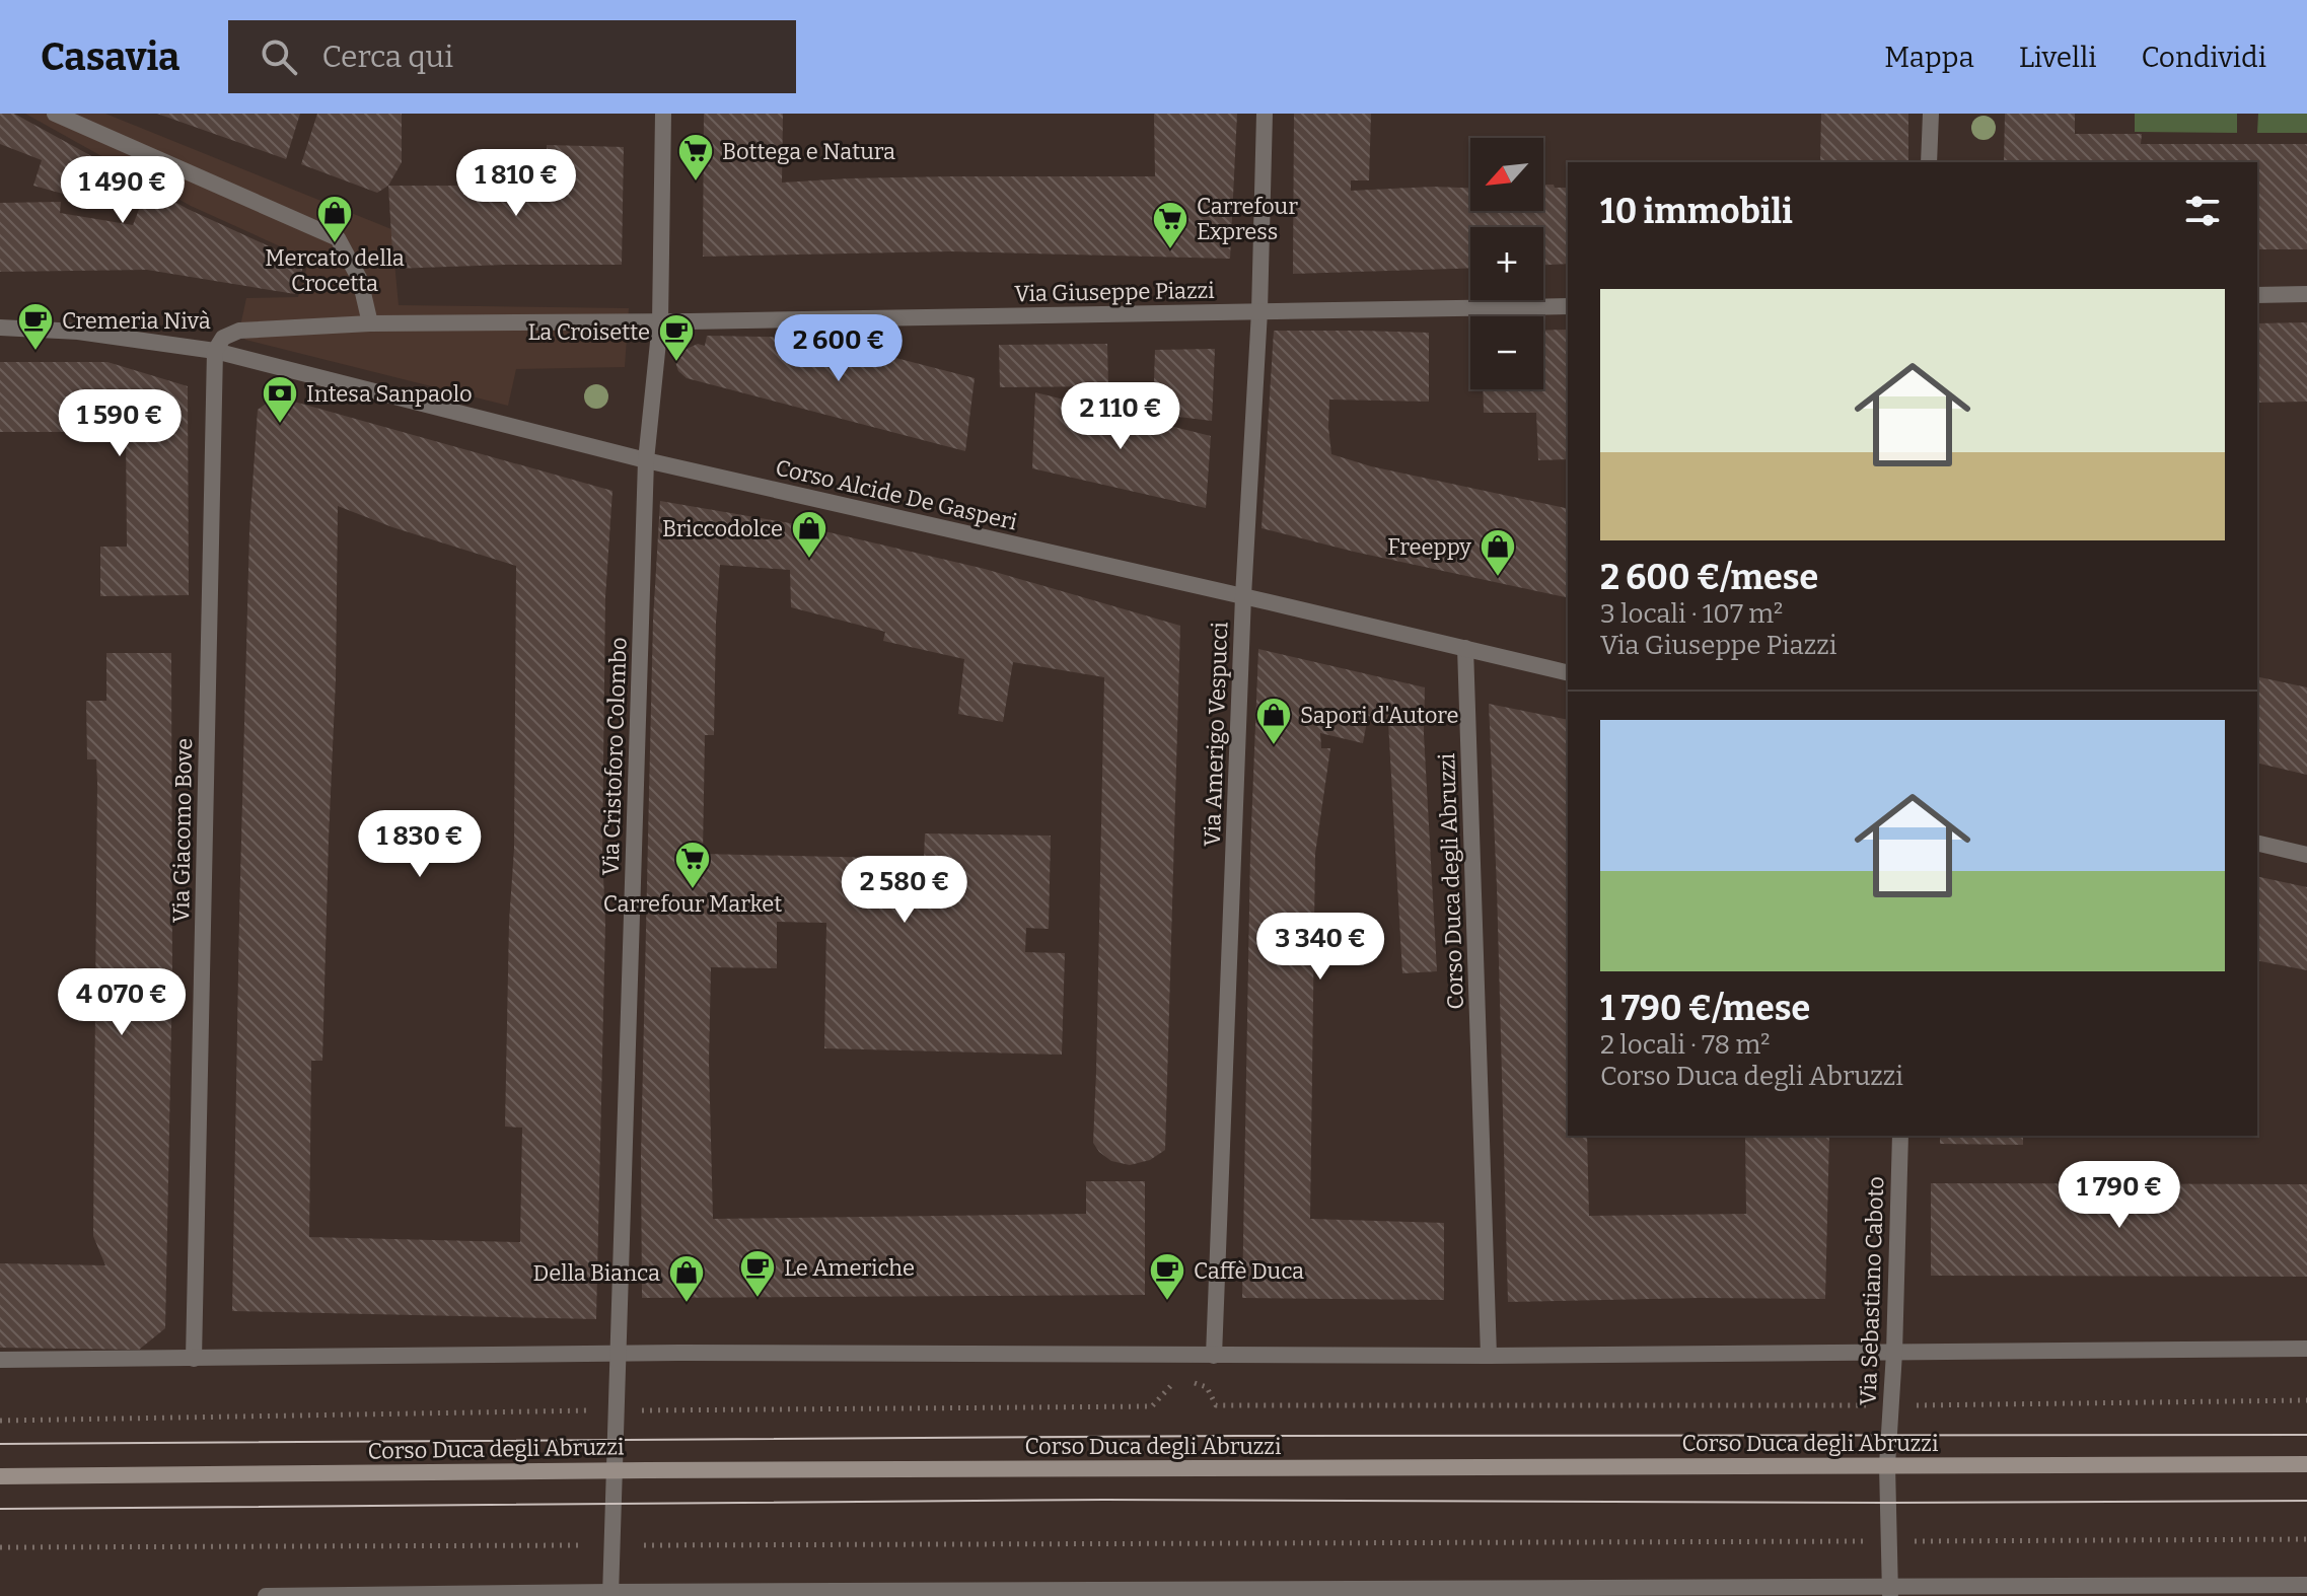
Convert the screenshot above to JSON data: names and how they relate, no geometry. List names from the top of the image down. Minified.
{"streets":{"main road":["Corso Duca degli Abruzzi"],"street":["Via Giuseppe Piazzi","Corso Alcide De Gasperi","Via Amerigo Vespucci","Via Cristoforo Colombo","Via Giacomo Bove","Via Sebastiano Caboto"]},"crossings":[["Via Giuseppe Piazzi","Via Amerigo Vespucci"],["Via Giuseppe Piazzi","Via Cristoforo Colombo"],["Corso Alcide De Gasperi","Via Amerigo Vespucci"],["Corso Alcide De Gasperi","Via Cristoforo Colombo"],["Corso Alcide De Gasperi","Via Giacomo Bove"],["Corso Alcide De Gasperi","Corso Duca degli Abruzzi"],["Via Cristoforo Colombo","Corso Duca degli Abruzzi"],["Corso Duca degli Abruzzi","Via Sebastiano Caboto"]],"places":{"supermarket":["Bottega e Natura","Carrefour Express","Carrefour Market"],"shop":["Mercato della Crocetta","Briccodolce","Freeppy","Sapori d'Autore","Della Bianca"],"cafe":["Cremeria Nivà","La Croisette","Le Americhe","Caffè Duca"],"bank":["Intesa Sanpaolo"]},"north":"bottom left","page":{"header":"Casavia","search":"Cerca qui","nav":["Mappa","Livelli","Condividi"],"map_buttons":["+","−"],"price":["1 810 €","1 490 €","2 600 €","2 110 €","1 590 €","1 830 €","2 580 €","3 340 €","4 070 €","1 790 €"],"heading":"10 immobili","list":[{"name":"2 600 €/mese","note":"3 locali · 107 m² · Via Giuseppe Piazzi"},{"name":"1 790 €/mese","note":"2 locali · 78 m² · Corso Duca degli Abruzzi"}]}}
